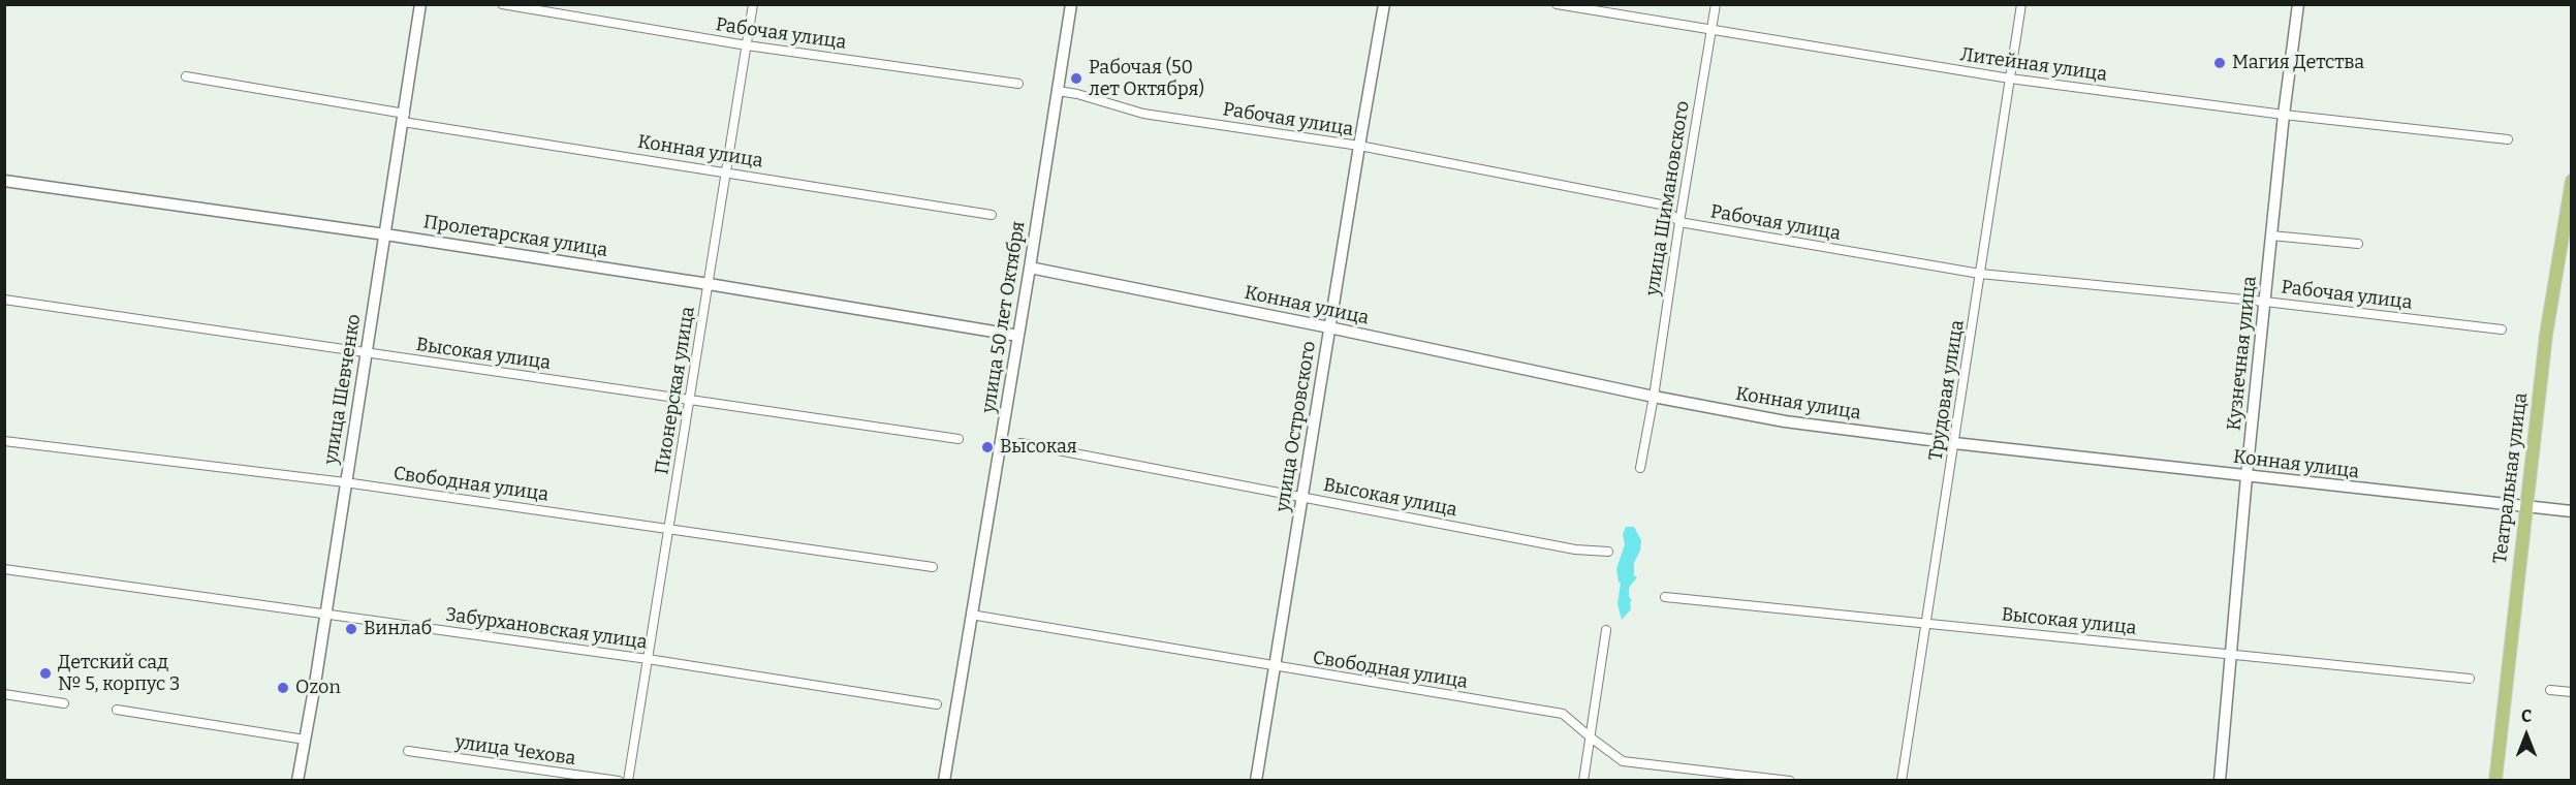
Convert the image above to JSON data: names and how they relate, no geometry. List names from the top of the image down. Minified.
{"streets":{"main road":["Театральная улица"],"street":["Рабочая улица","Литейная улица","Конная улица","улица Шимановского","Пролетарская улица","улица 50 лет Октября","Кузнечная улица","Высокая улица","улица Шевченко","Пионерская улица","Трудовая улица","улица Островского","Свободная улица","Забурхановская улица","улица Чехова"]},"crossings":[["Рабочая улица","улица Шимановского"],["Рабочая улица","улица 50 лет Октября"],["Рабочая улица","Кузнечная улица"],["Рабочая улица","Пионерская улица"],["Рабочая улица","Трудовая улица"],["Рабочая улица","улица Островского"],["Литейная улица","улица Шимановского"],["Литейная улица","Кузнечная улица"],["Литейная улица","Трудовая улица"],["Конная улица","улица Шимановского"],["Конная улица","улица 50 лет Октября"],["Конная улица","Кузнечная улица"],["Конная улица","улица Шевченко"],["Конная улица","Пионерская улица"],["Конная улица","Трудовая улица"],["Конная улица","улица Островского"],["Конная улица","Театральная улица"],["Пролетарская улица","улица 50 лет Октября"],["Пролетарская улица","улица Шевченко"],["Пролетарская улица","Пионерская улица"],["улица 50 лет Октября","Свободная улица"],["Кузнечная улица","Высокая улица"],["Высокая улица","улица Шевченко"],["Высокая улица","Пионерская улица"],["Высокая улица","Трудовая улица"],["Высокая улица","улица Островского"],["улица Шевченко","Свободная улица"],["улица Шевченко","Забурхановская улица"],["Пионерская улица","Свободная улица"],["Пионерская улица","Забурхановская улица"],["улица Островского","Свободная улица"]],"places":["Магия Детства","Рабочая (50 лет Октября)","Высокая","Винлаб","Детский сад № 5, корпус 3","Ozon"],"north":"top"}
